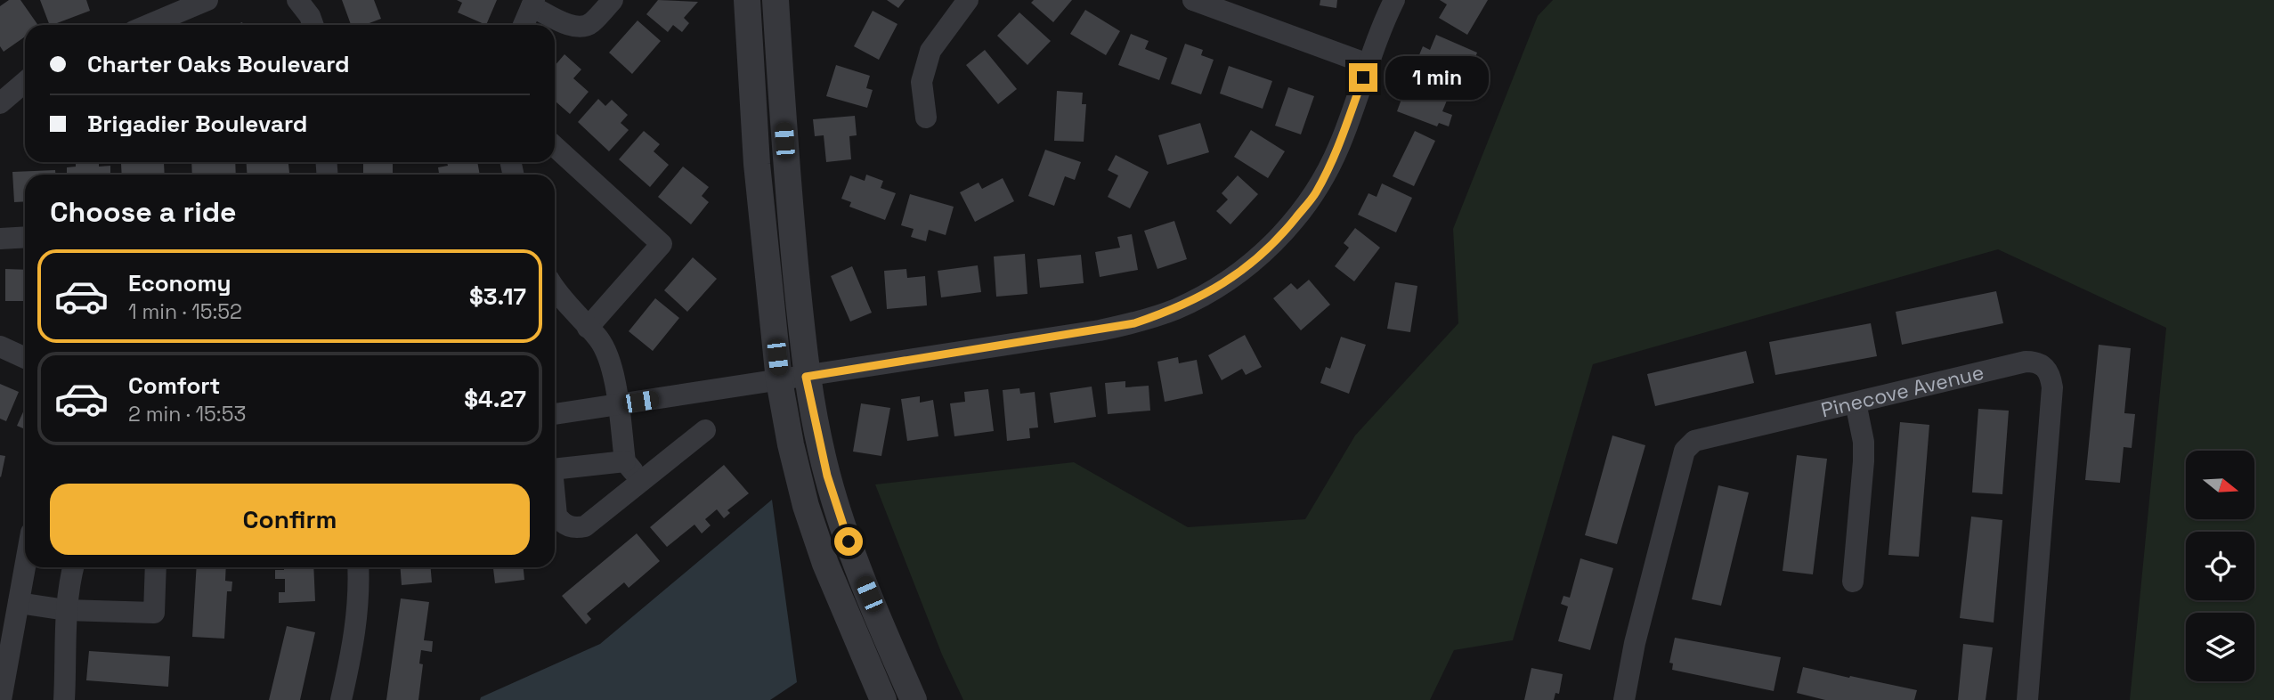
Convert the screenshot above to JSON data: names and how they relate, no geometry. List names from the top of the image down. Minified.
{"streets":{"street":["Pinecove Avenue"]},"north":"right","page":{"banner":["Charter Oaks Boulevard","Brigadier Boulevard"],"bubble":"1 min","heading":"Choose a ride","list":[{"name":"Economy","note":"1 min · 15:52","value":"$3.17"},{"name":"Comfort","note":"2 min · 15:53","value":"$4.27"}],"buttons":"Confirm"}}
